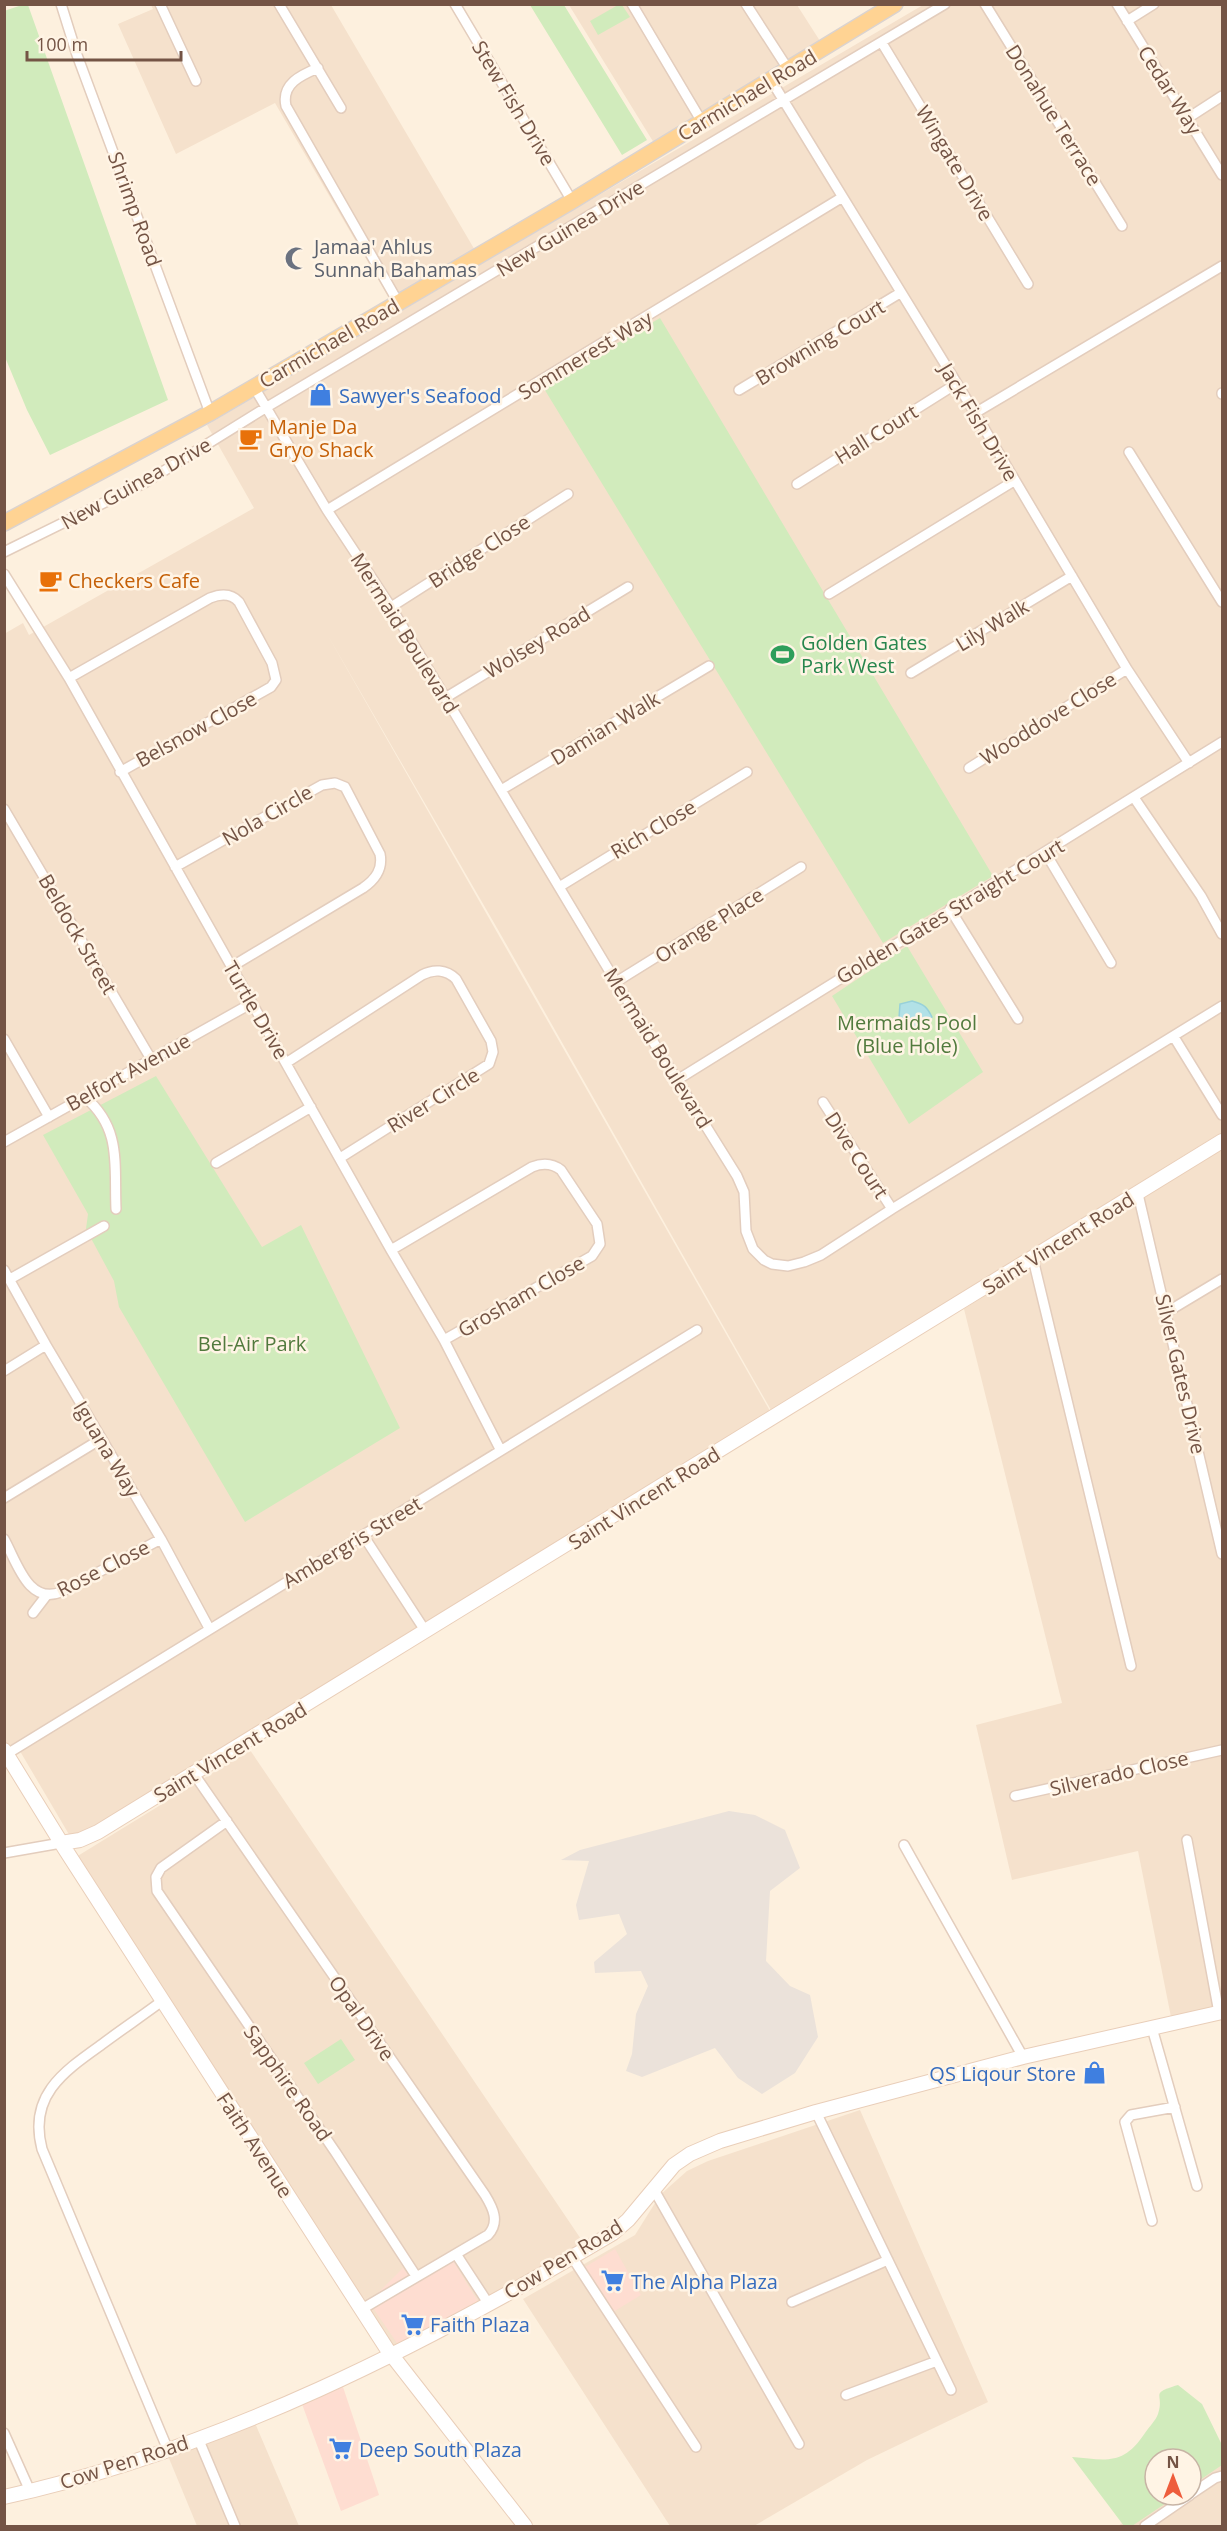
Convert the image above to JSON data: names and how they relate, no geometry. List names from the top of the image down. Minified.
{"streets":{"main road":["Carmichael Road"],"street":["Cedar Way","Stew Fish Drive","Donahue Terrace","Wingate Drive","Shrimp Road","New Guinea Drive","Browning Court","Sommerest Way","Jack Fish Drive","Hall Court","Bridge Close","Lily Walk","Mermaid Boulevard","Wolsey Road","Wooddove Close","Damian Walk","Belsnow Close","Nola Circle","Rich Close","Golden Gates Straight Court","Orange Place","Beldock Street","Turtle Drive","Belfort Avenue","River Circle","Dive Court","Saint Vincent Road","Grosham Close","Silver Gates Drive","Iguana Way","Ambergris Street","Rose Close","Silverado Close","Opal Drive","Sapphire Road","Faith Avenue","Cow Pen Road"]},"crossings":[["Carmichael Road","Stew Fish Drive"],["Carmichael Road","Shrimp Road"],["Carmichael Road","Jack Fish Drive"],["Carmichael Road","Mermaid Boulevard"],["Wingate Drive","New Guinea Drive"],["New Guinea Drive","Jack Fish Drive"],["New Guinea Drive","Mermaid Boulevard"],["Browning Court","Jack Fish Drive"],["Sommerest Way","Jack Fish Drive"],["Sommerest Way","Mermaid Boulevard"],["Jack Fish Drive","Hall Court"],["Jack Fish Drive","Lily Walk"],["Jack Fish Drive","Wooddove Close"],["Jack Fish Drive","Golden Gates Straight Court"],["Bridge Close","Mermaid Boulevard"],["Mermaid Boulevard","Wolsey Road"],["Mermaid Boulevard","Damian Walk"],["Mermaid Boulevard","Rich Close"],["Mermaid Boulevard","Golden Gates Straight Court"],["Mermaid Boulevard","Orange Place"],["Mermaid Boulevard","Dive Court"],["Belsnow Close","Turtle Drive"],["Nola Circle","Turtle Drive"],["Beldock Street","Belfort Avenue"],["Turtle Drive","Belfort Avenue"],["Turtle Drive","River Circle"],["Turtle Drive","Grosham Close"],["Turtle Drive","Ambergris Street"],["Saint Vincent Road","Silver Gates Drive"],["Saint Vincent Road","Opal Drive"],["Saint Vincent Road","Faith Avenue"],["Iguana Way","Ambergris Street"],["Iguana Way","Rose Close"],["Ambergris Street","Faith Avenue"],["Opal Drive","Sapphire Road"],["Faith Avenue","Cow Pen Road"]],"parks":["Mermaids Pool (Blue Hole)","Bel-Air Park"],"places":{"mosque":["Jamaa' Ahlus Sunnah Bahamas"],"shop":["Sawyer's Seafood","QS Liqour Store"],"cafe":["Manje Da Gryo Shack","Checkers Cafe"],"sports":["Golden Gates Park West"],"supermarket":["The Alpha Plaza","Faith Plaza","Deep South Plaza"]},"scale_bar":"100 m","north":"top"}
